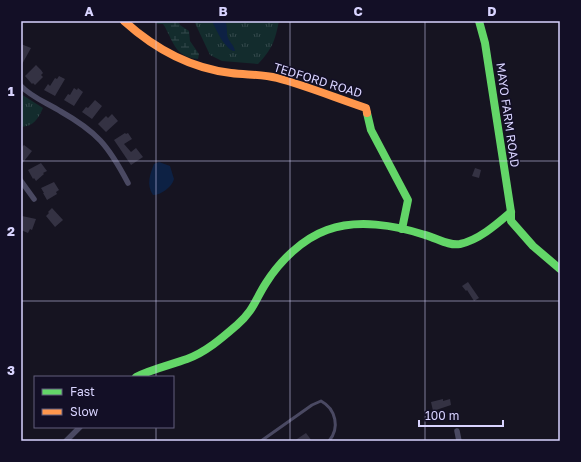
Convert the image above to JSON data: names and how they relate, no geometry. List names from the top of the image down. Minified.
{"streets":{"street":["TEDFORD ROAD","MAYO FARM ROAD"]},"legend":["Fast","Slow"],"scale_bar":"100 m","grid":{"columns":["A","B","C","D"],"rows":["1","2","3"]}}
